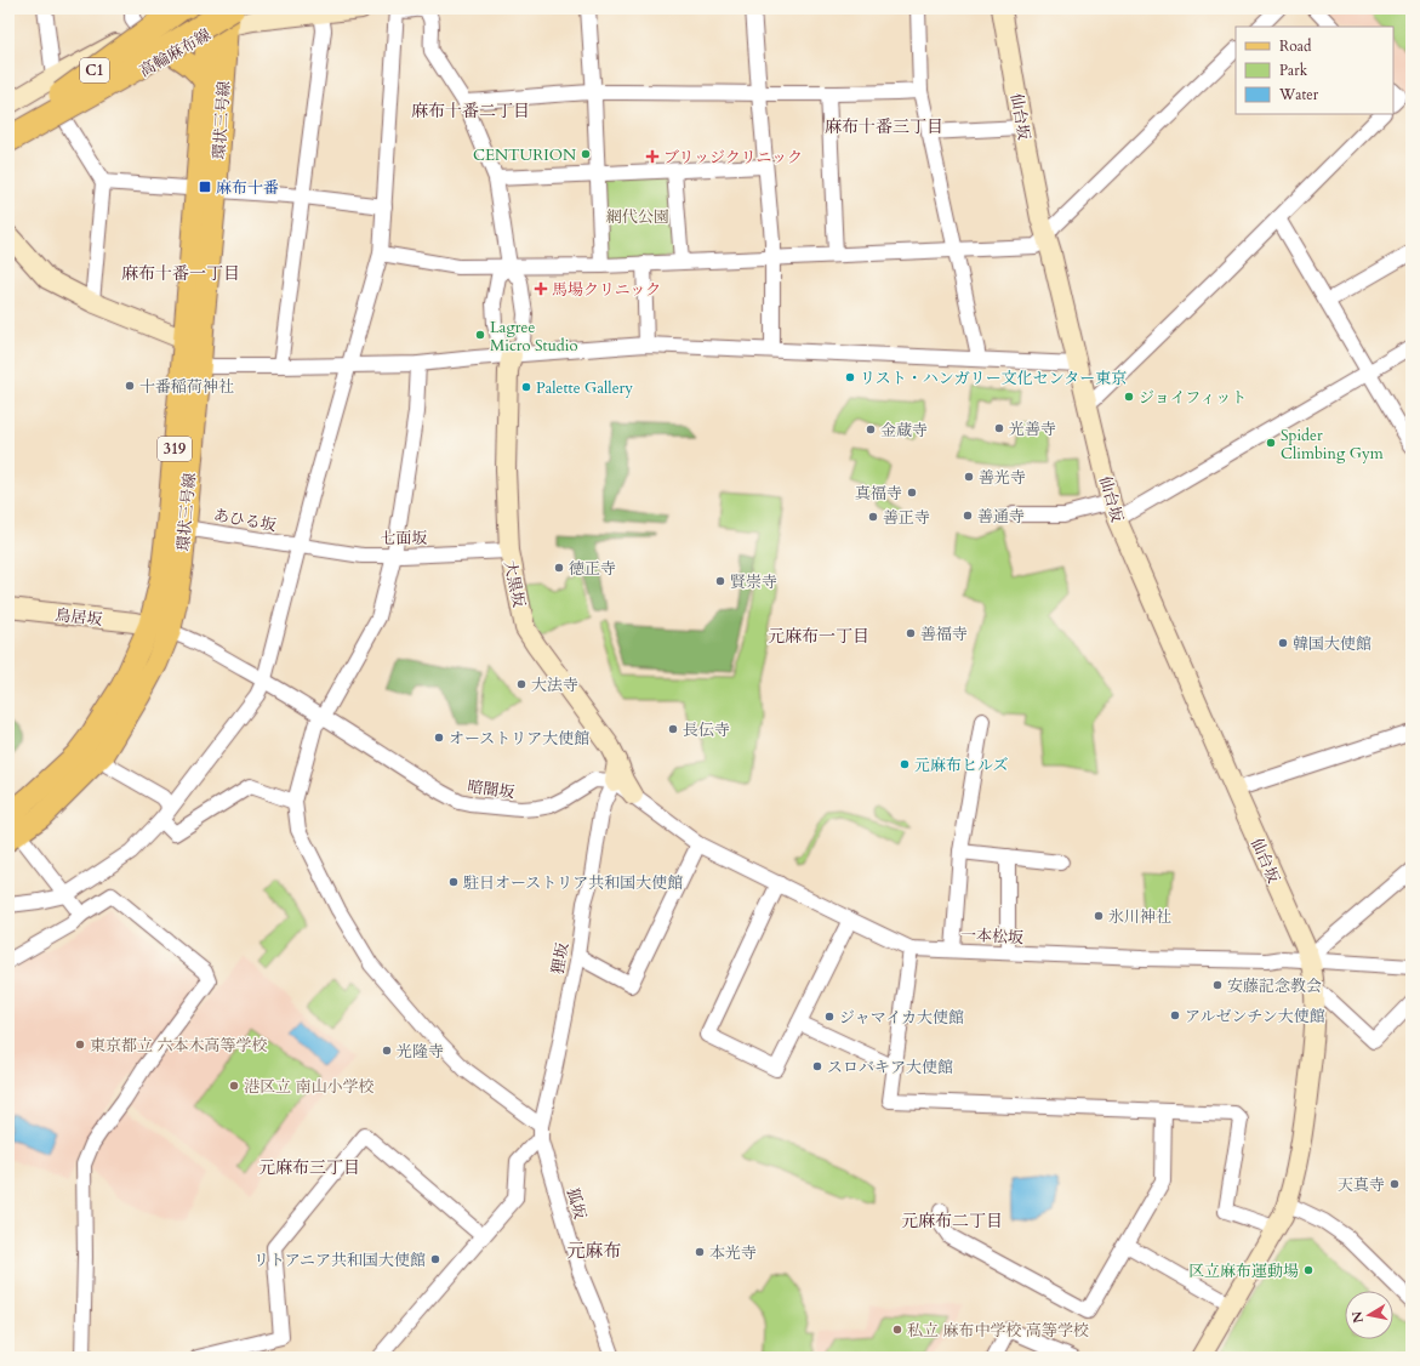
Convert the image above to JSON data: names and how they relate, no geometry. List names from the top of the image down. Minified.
{"streets":{"highway":["C1"],"main road":["環状三号線","319"],"street":["高輪麻布線","仙台坂","あひる坂","七面坂","大黒坂","鳥居坂","暗闇坂","一本松坂","狸坂","狐坂"]},"crossings":[["高輪麻布線","環状三号線"],["仙台坂","一本松坂"],["環状三号線","あひる坂"],["環状三号線","鳥居坂"],["環状三号線","暗闇坂"],["あひる坂","七面坂"],["七面坂","大黒坂"],["大黒坂","一本松坂"],["鳥居坂","暗闇坂"],["暗闇坂","一本松坂"],["暗闇坂","狸坂"],["一本松坂","狸坂"],["狸坂","狐坂"]],"districts":["麻布十番二丁目","麻布十番三丁目","麻布十番一丁目","元麻布一丁目","元麻布三丁目","元麻布二丁目","元麻布"],"parks":["網代公園"],"places":{"other":["CENTURION","Lagree Micro Studio","リスト・ハンガリー文化センター東京","十番稲荷神社","Palette Gallery","ジョイフィット","光善寺","金蔵寺","Spider Climbing Gym","善光寺","真福寺","善通寺","善正寺","徳正寺","賢崇寺","善福寺","韓国大使館","大法寺","長伝寺","オーストリア大使館","元麻布ヒルズ","駐日オーストリア共和国大使館","氷川神社","安藤記念教会","アルゼンチン大使館","ジャマイカ大使館","東京都立 六本木高等学校","光隆寺","スロバキア大使館","港区立 南山小学校","天真寺","本光寺","リトアニア共和国大使館","区立麻布運動場","私立 麻布中学校 高等学校"],"health":["ブリッジクリニック","馬場クリニック"],"transit":["麻布十番"]},"legend":["Road","Park","Water"],"north":"left"}
